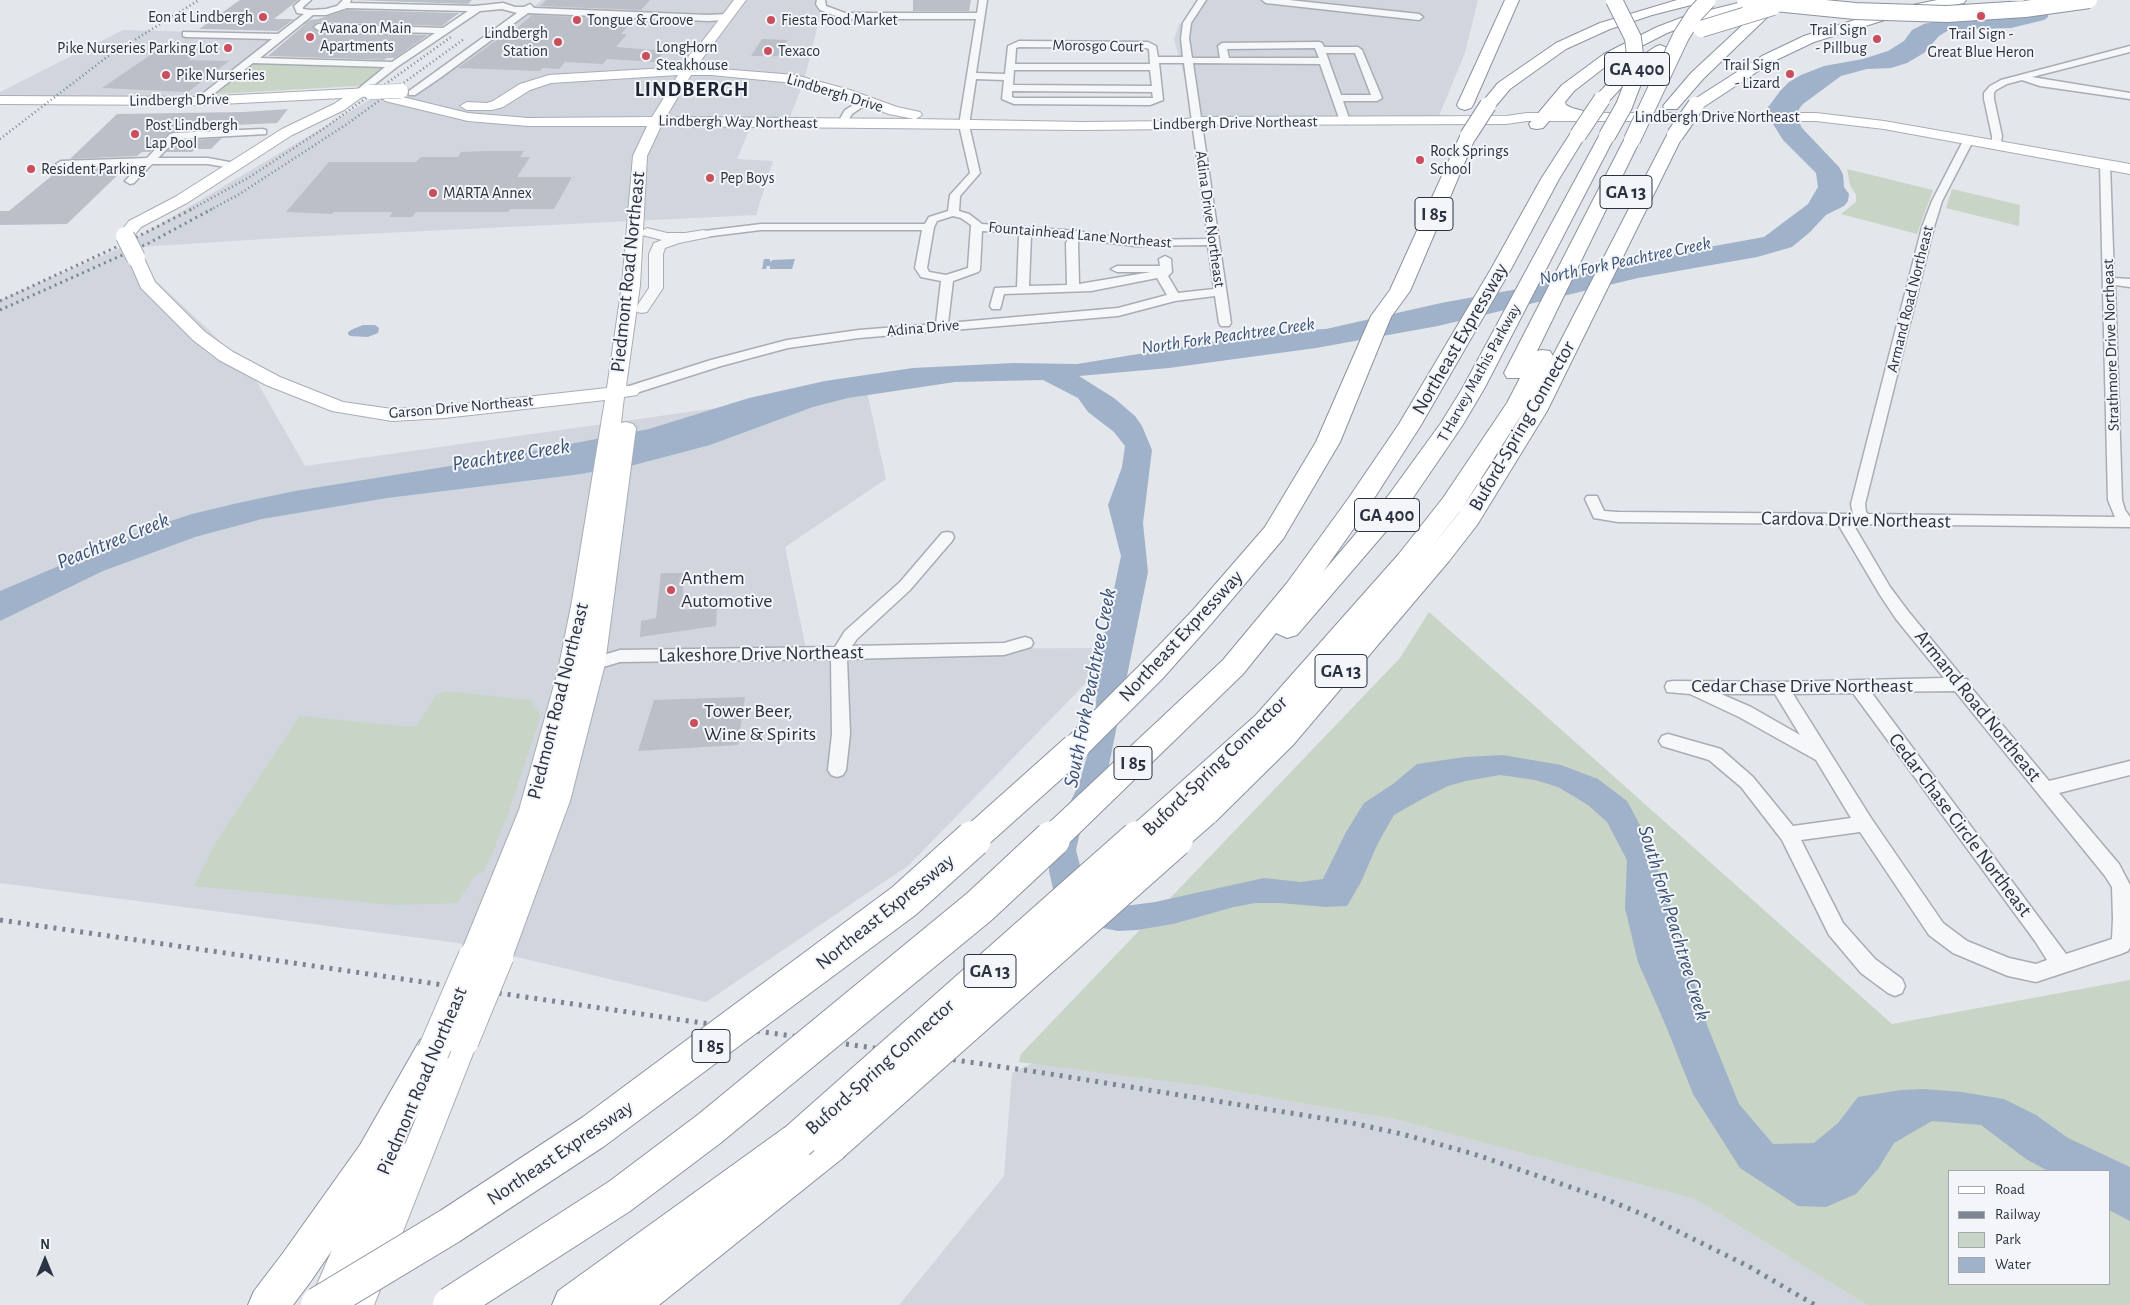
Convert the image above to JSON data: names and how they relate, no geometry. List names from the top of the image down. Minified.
{"streets":{"highway":["GA 400","GA 13","I 85","Northeast Expressway","T Harvey Mathis Parkway","Buford-Spring Connector"],"main road":["Lindbergh Drive","Lindbergh Drive Northeast","Lindbergh Way Northeast","Piedmont Road Northeast","Garson Drive Northeast"],"street":["Morosgo Court","Adina Drive Northeast","Fountainhead Lane Northeast","Armand Road Northeast","Adina Drive","Strathmore Drive Northeast","Cardova Drive Northeast","Lakeshore Drive Northeast","Cedar Chase Drive Northeast","Cedar Chase Circle Northeast"]},"crossings":[["Lindbergh Drive","Lindbergh Drive Northeast"],["Lindbergh Drive","Lindbergh Way Northeast"],["Lindbergh Drive","Piedmont Road Northeast"],["Lindbergh Drive","Garson Drive Northeast"],["Lindbergh Drive Northeast","Lindbergh Way Northeast"],["Lindbergh Drive Northeast","Adina Drive Northeast"],["Lindbergh Drive Northeast","Armand Road Northeast"],["Lindbergh Drive Northeast","Strathmore Drive Northeast"],["Lindbergh Way Northeast","Piedmont Road Northeast"],["Adina Drive Northeast","Fountainhead Lane Northeast"],["Adina Drive Northeast","Adina Drive"],["Piedmont Road Northeast","Adina Drive"],["Piedmont Road Northeast","Garson Drive Northeast"],["Piedmont Road Northeast","Lakeshore Drive Northeast"],["Armand Road Northeast","Cardova Drive Northeast"],["Armand Road Northeast","Cedar Chase Drive Northeast"],["Adina Drive","Garson Drive Northeast"],["Northeast Expressway","T Harvey Mathis Parkway"],["Strathmore Drive Northeast","Cardova Drive Northeast"],["Cedar Chase Drive Northeast","Cedar Chase Circle Northeast"]],"districts":["LINDBERGH"],"water":["North Fork Peachtree Creek","Peachtree Creek","South Fork Peachtree Creek"],"places":["Trail Sign - Great Blue Heron","Eon at Lindbergh","Tongue & Groove","Fiesta Food Market","Avana on Main Apartments","Trail Sign - Pillbug","Lindbergh Station","Pike Nurseries Parking Lot","Texaco","LongHorn Steakhouse","Trail Sign - Lizard","Pike Nurseries","Post Lindbergh Lap Pool","Rock Springs School","Resident Parking","Pep Boys","MARTA Annex","Anthem Automotive","Tower Beer, Wine & Spirits"],"legend":["Road","Railway","Park","Water"],"north":"top"}
